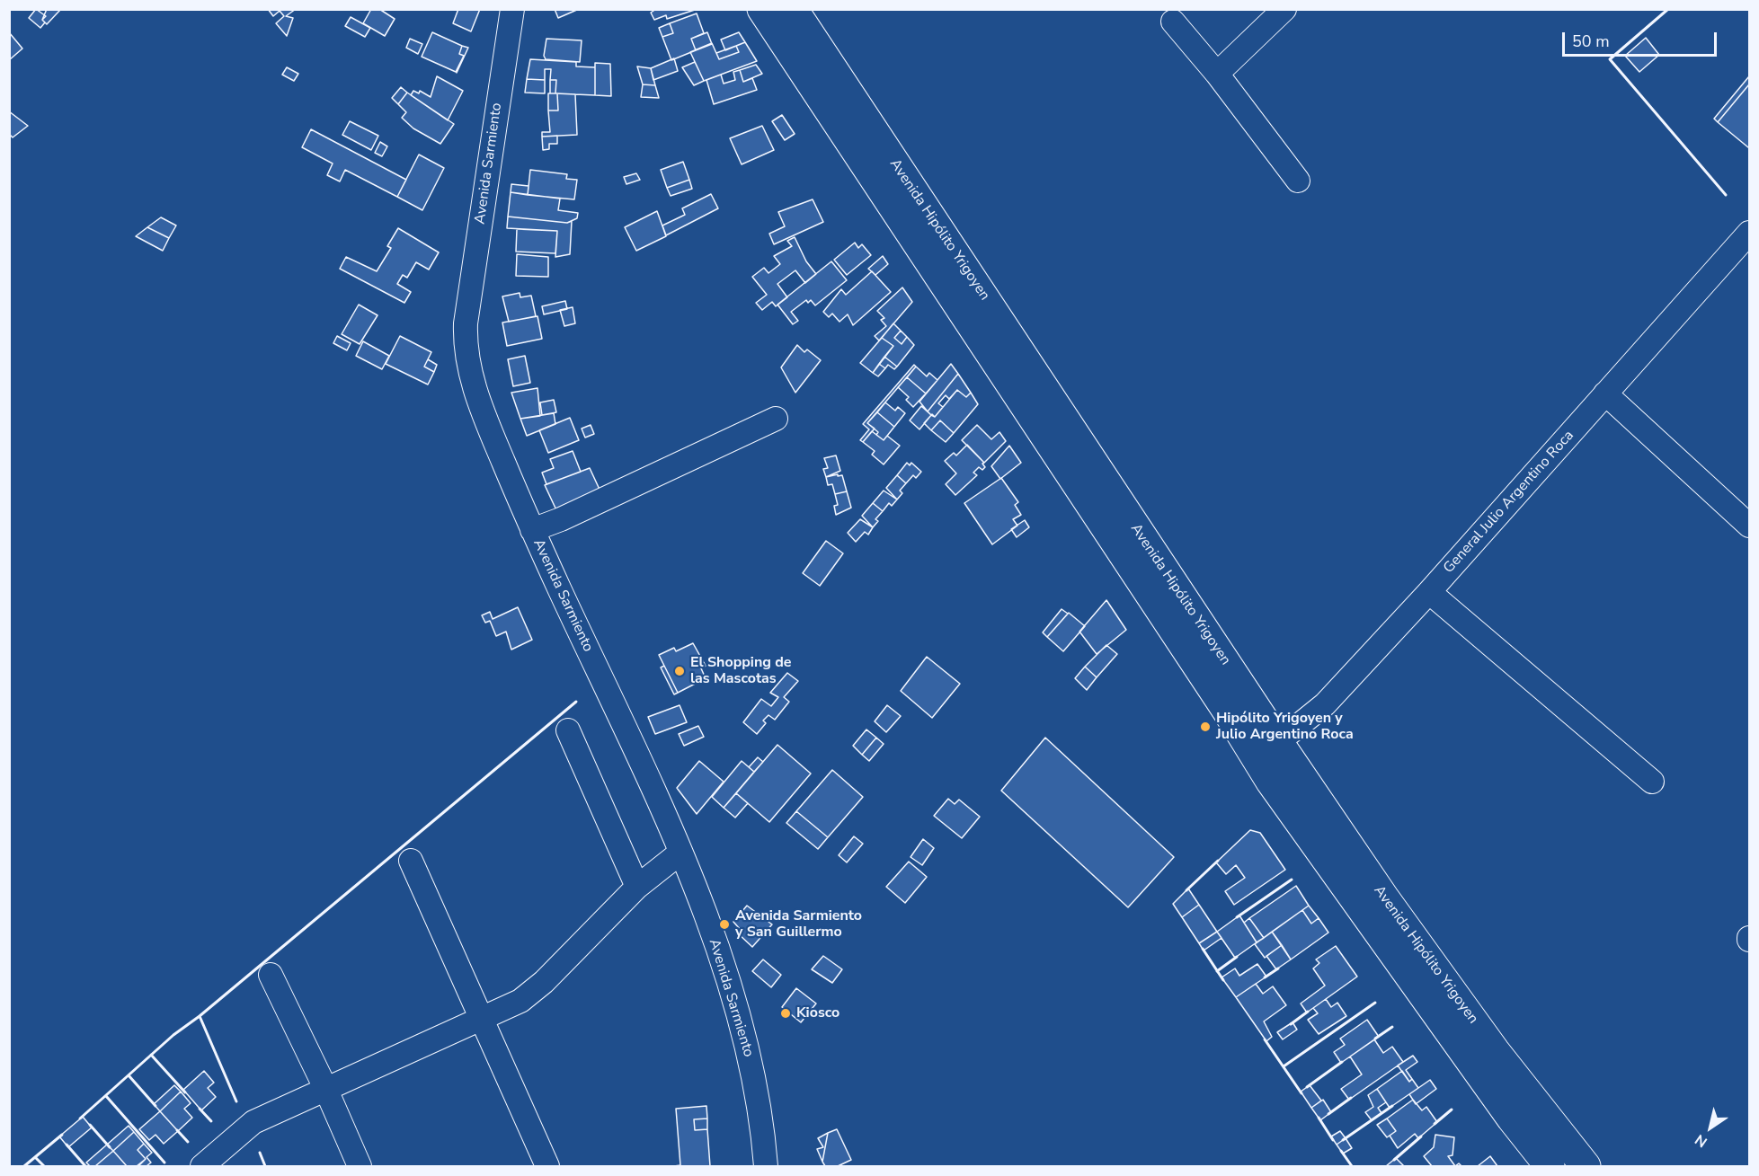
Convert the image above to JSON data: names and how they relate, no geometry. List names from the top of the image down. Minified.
{"streets":{"main road":["Avenida Hipólito Yrigoyen"],"street":["Avenida Sarmiento","General Julio Argentino Roca"]},"crossings":[["Avenida Hipólito Yrigoyen","General Julio Argentino Roca"]],"places":["El Shopping de las Mascotas","Hipólito Yrigoyen y Julio Argentino Roca","Avenida Sarmiento y San Guillermo","Kiosco"],"scale_bar":"50 m","north":"bottom left"}
